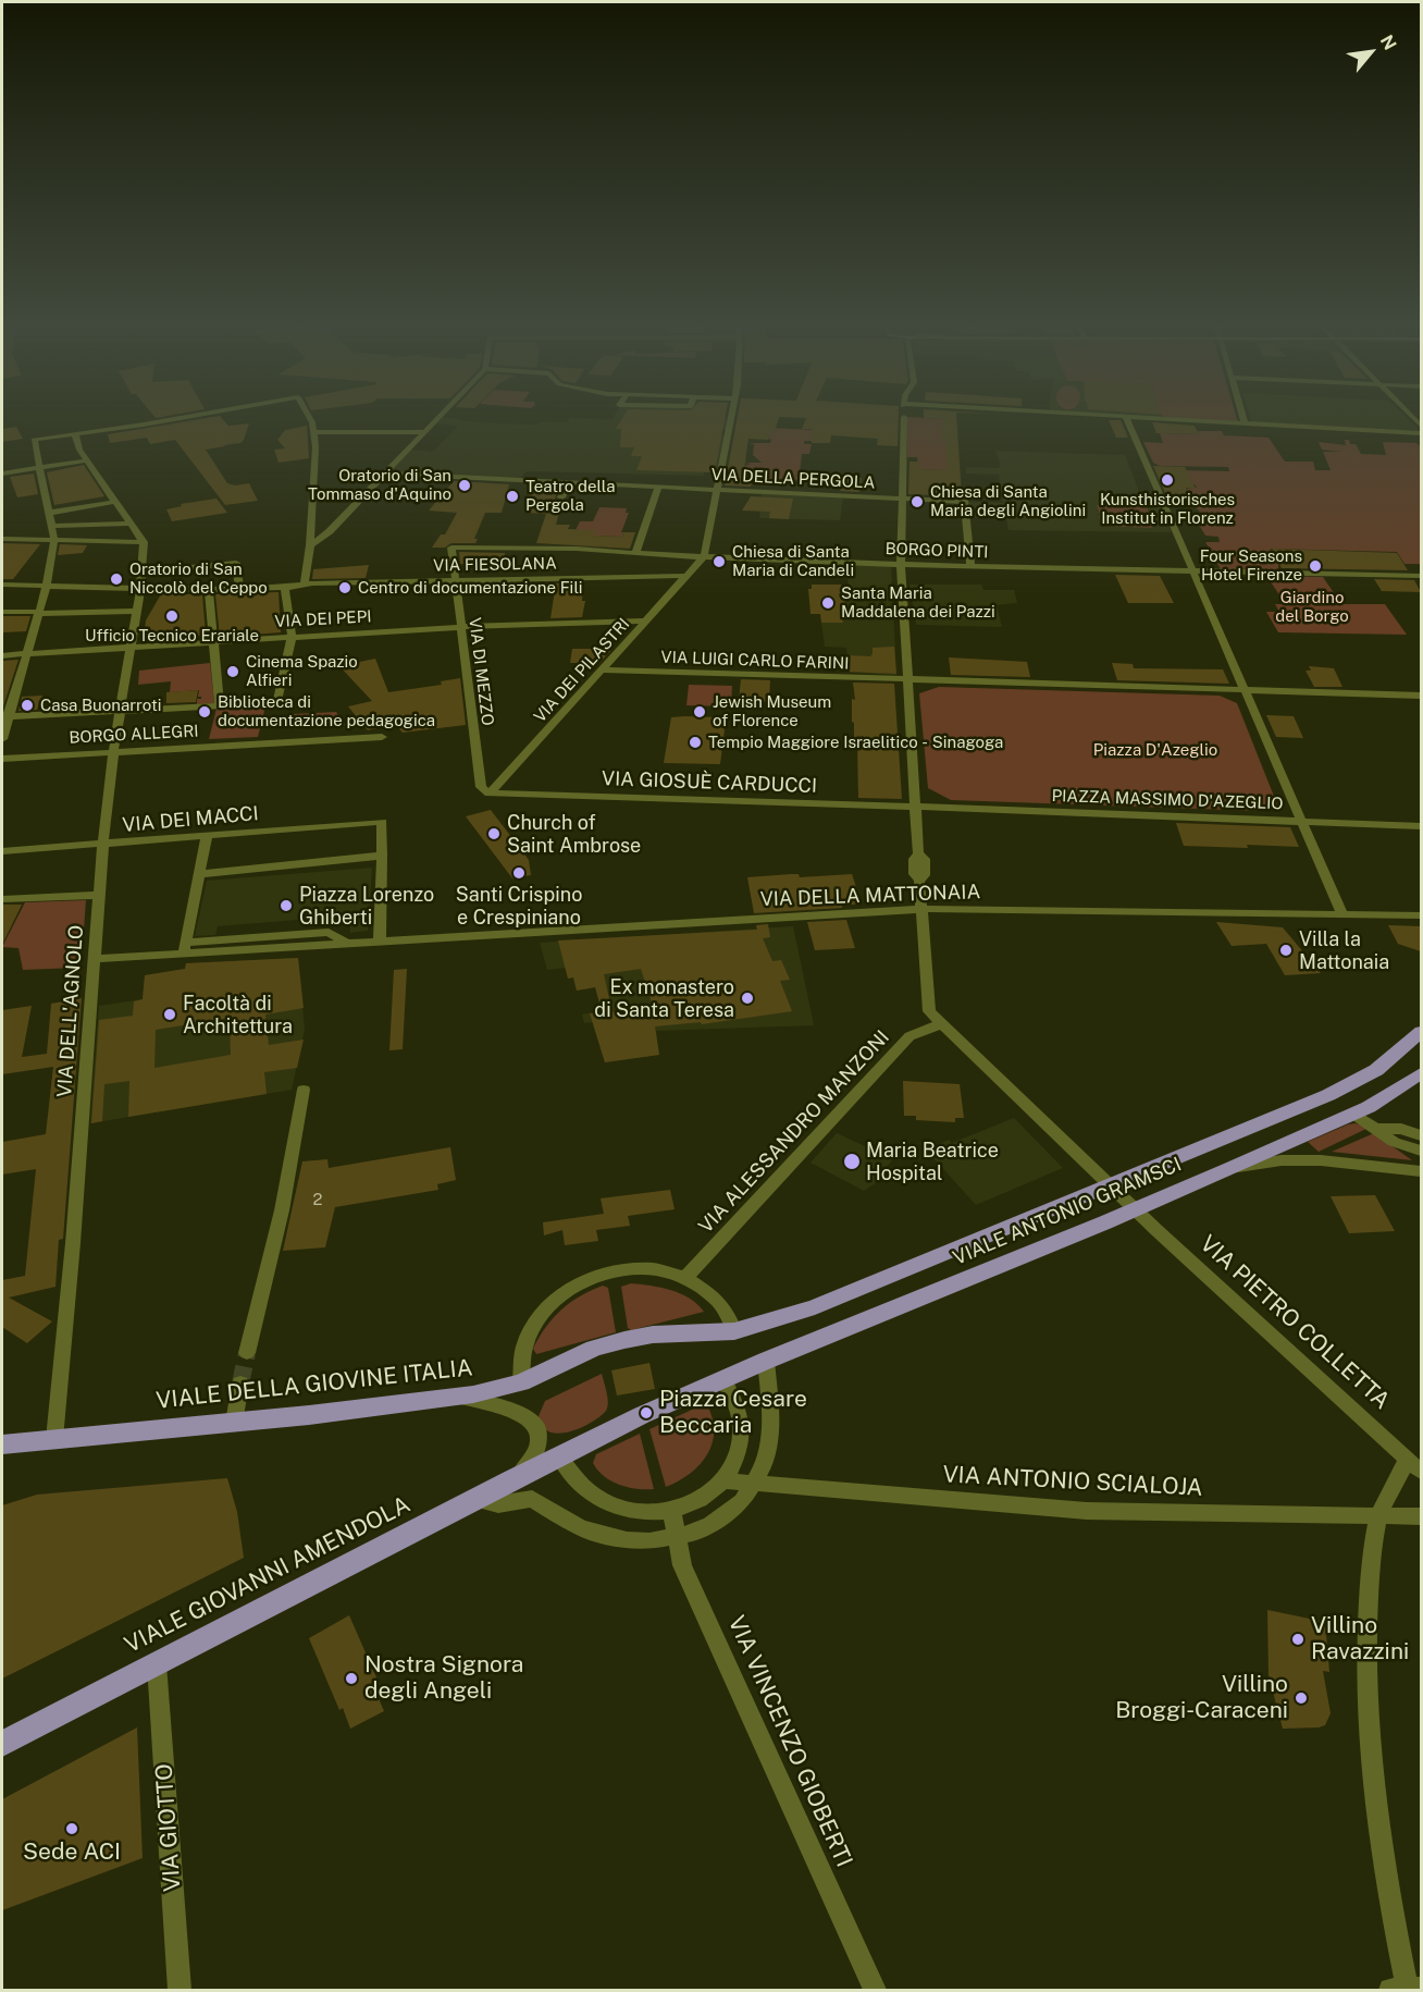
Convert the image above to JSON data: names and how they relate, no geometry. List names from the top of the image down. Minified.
{"streets":{"main road":["VIALE ANTONIO GRAMSCI","VIALE DELLA GIOVINE ITALIA","VIALE GIOVANNI AMENDOLA"],"street":["VIA DELLA PERGOLA","BORGO PINTI","VIA FIESOLANA","VIA DEI PEPI","VIA LUIGI CARLO FARINI","VIA DEI PILASTRI","VIA DI MEZZO","BORGO ALLEGRI","VIA GIOSUÈ CARDUCCI","PIAZZA MASSIMO D'AZEGLIO","VIA DEI MACCI","VIA DELLA MATTONAIA","VIA DELL'AGNOLO","VIA ALESSANDRO MANZONI","VIA PIETRO COLLETTA","VIA ANTONIO SCIALOJA","VIA VINCENZO GIOBERTI","VIA GIOTTO"]},"crossings":[["VIA DELLA PERGOLA","BORGO PINTI"],["BORGO PINTI","VIA DEI PILASTRI"],["BORGO PINTI","VIA DI MEZZO"],["BORGO PINTI","PIAZZA MASSIMO D'AZEGLIO"],["VIA FIESOLANA","VIA DEI PILASTRI"],["VIA FIESOLANA","VIA DI MEZZO"],["VIA FIESOLANA","VIA DELL'AGNOLO"],["VIA DEI PEPI","VIA DEI PILASTRI"],["VIA DEI PEPI","VIA DI MEZZO"],["VIA DEI PEPI","VIA DELL'AGNOLO"],["VIA LUIGI CARLO FARINI","VIA DEI PILASTRI"],["VIA DEI PILASTRI","VIA DI MEZZO"],["VIA DEI PILASTRI","VIA GIOSUÈ CARDUCCI"],["VIA DI MEZZO","VIA GIOSUÈ CARDUCCI"],["BORGO ALLEGRI","VIA DELL'AGNOLO"],["VIA GIOSUÈ CARDUCCI","PIAZZA MASSIMO D'AZEGLIO"],["VIA DEI MACCI","VIA DELL'AGNOLO"],["VIA DELL'AGNOLO","VIALE DELLA GIOVINE ITALIA"],["VIA ALESSANDRO MANZONI","VIA PIETRO COLLETTA"],["VIALE ANTONIO GRAMSCI","VIA PIETRO COLLETTA"],["VIALE ANTONIO GRAMSCI","VIALE DELLA GIOVINE ITALIA"],["VIALE GIOVANNI AMENDOLA","VIA GIOTTO"]],"parks":["Giardino del Borgo","Piazza D'Azeglio"],"places":["Kunsthistorisches Institut in Florenz","Oratorio di San Tommaso d'Aquino","Teatro della Pergola","Chiesa di Santa Maria degli Angiolini","Chiesa di Santa Maria di Candeli","Four Seasons Hotel Firenze","Oratorio di San Niccolò del Ceppo","Centro di documentazione Fili","Santa Maria Maddalena dei Pazzi","Ufficio Tecnico Erariale","Cinema Spazio Alfieri","Casa Buonarroti","Biblioteca di documentazione pedagogica","Jewish Museum of Florence","Tempio Maggiore Israelitico - Sinagoga","Church of Saint Ambrose","Santi Crispino e Crespiniano","Piazza Lorenzo Ghiberti","Villa la Mattonaia","Ex monastero di Santa Teresa","Facoltà di Architettura","Maria Beatrice Hospital","Piazza Cesare Beccaria","Villino Ravazzini","Nostra Signora degli Angeli","Villino Broggi-Caraceni","Sede ACI"],"house_numbers":["2"],"north":"top right"}
